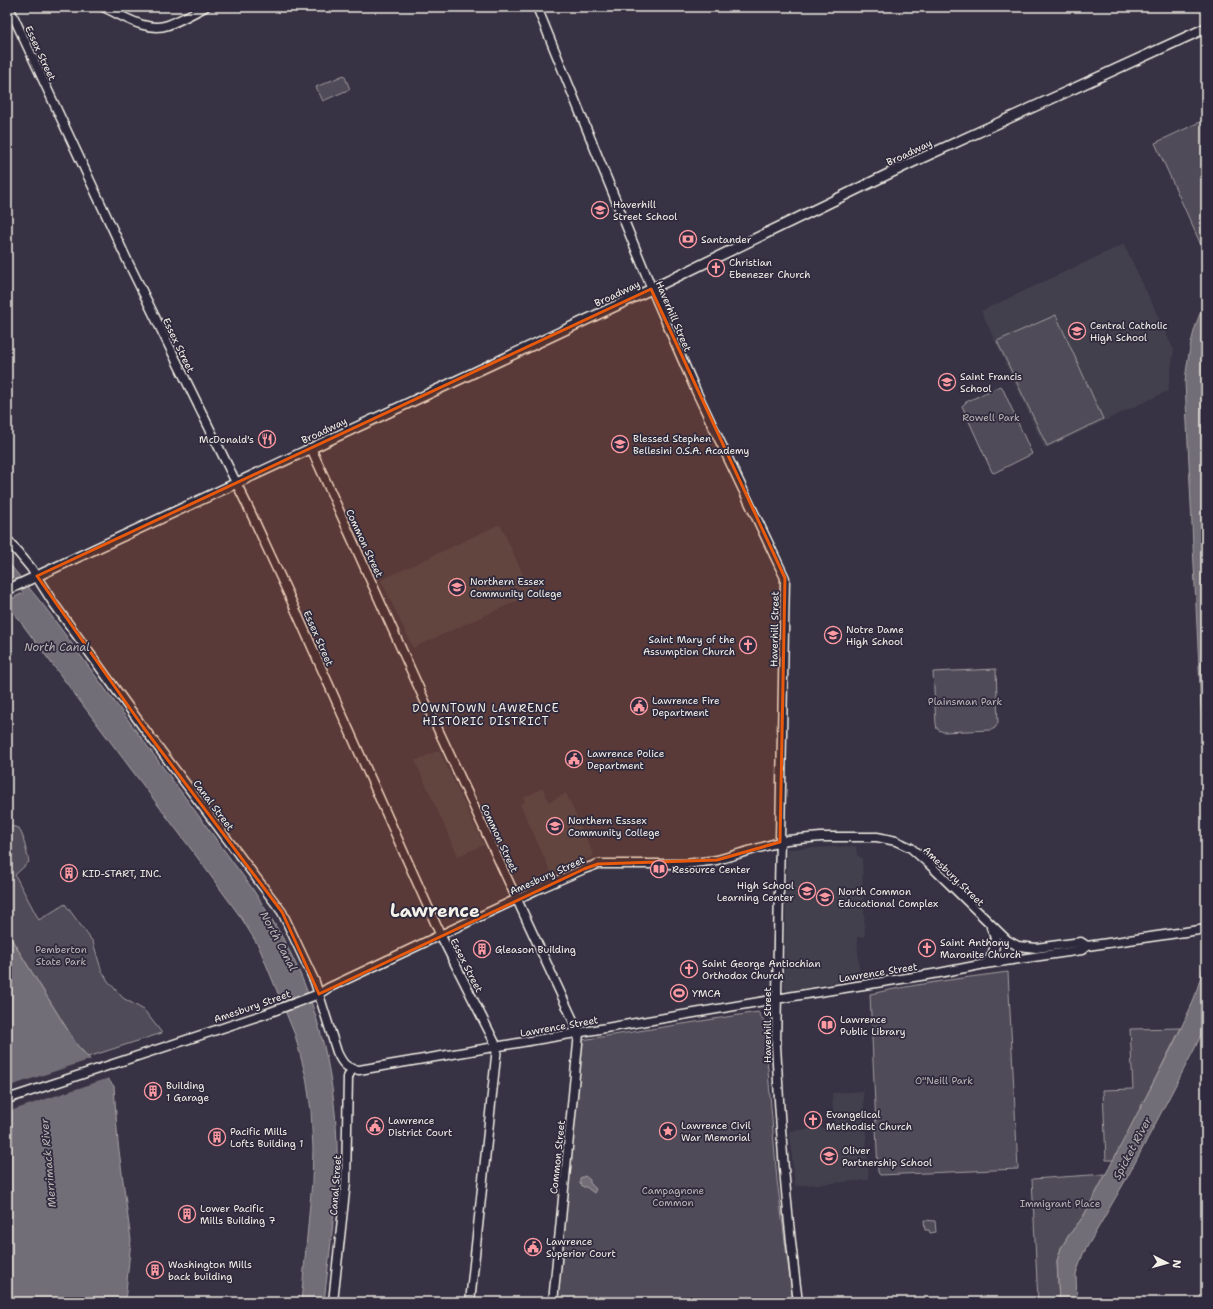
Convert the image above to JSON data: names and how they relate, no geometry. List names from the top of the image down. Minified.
{"streets":{"main road":["Essex Street","Broadway","Haverhill Street","Common Street","Canal Street","Amesbury Street","Lawrence Street"]},"crossings":[["Essex Street","Broadway"],["Essex Street","Amesbury Street"],["Essex Street","Lawrence Street"],["Broadway","Haverhill Street"],["Broadway","Common Street"],["Broadway","Canal Street"],["Haverhill Street","Amesbury Street"],["Haverhill Street","Lawrence Street"],["Common Street","Amesbury Street"],["Common Street","Lawrence Street"],["Canal Street","Amesbury Street"],["Canal Street","Lawrence Street"],["Amesbury Street","Lawrence Street"]],"districts":["DOWNTOWN LAWRENCE HISTORIC DISTRICT","Lawrence"],"water":["North Canal","Spicket River","Merrimack River"],"parks":["Rowell Park","Plainsman Park","Pemberton State Park","O\"Neill Park","Campagnone Common","Immigrant Place"],"places":{"school or university":["Haverhill Street School","Central Catholic High School","Saint Francis School","Blessed Stephen Bellesini O.S.A. Academy","Northern Essex Community College","Notre Dame High School","Northern Esssex Community College","High School Learning Center","North Common Educational Complex","Oliver Partnership School"],"bank":["Santander"],"church":["Christian Ebenezer Church","Saint Mary of the Assumption Church","Saint Anthony Maronite Church","Saint George Antiochian Orthodox Church","Evangelical Methodist Church"],"restaurant":["McDonald's"],"public building":["Lawrence Fire Department","Lawrence Police Department","Lawrence District Court","Lawrence Superior Court"],"library":["Resource Center","Lawrence Public Library"],"building":["KID-START, INC.","Gleason Building","Building 1 Garage","Pacific Mills Lofts Building 1","Lower Pacific Mills Building 7","Washington Mills back building"],"sports":["YMCA"],"place":["Lawrence Civil War Memorial"]},"north":"right"}
